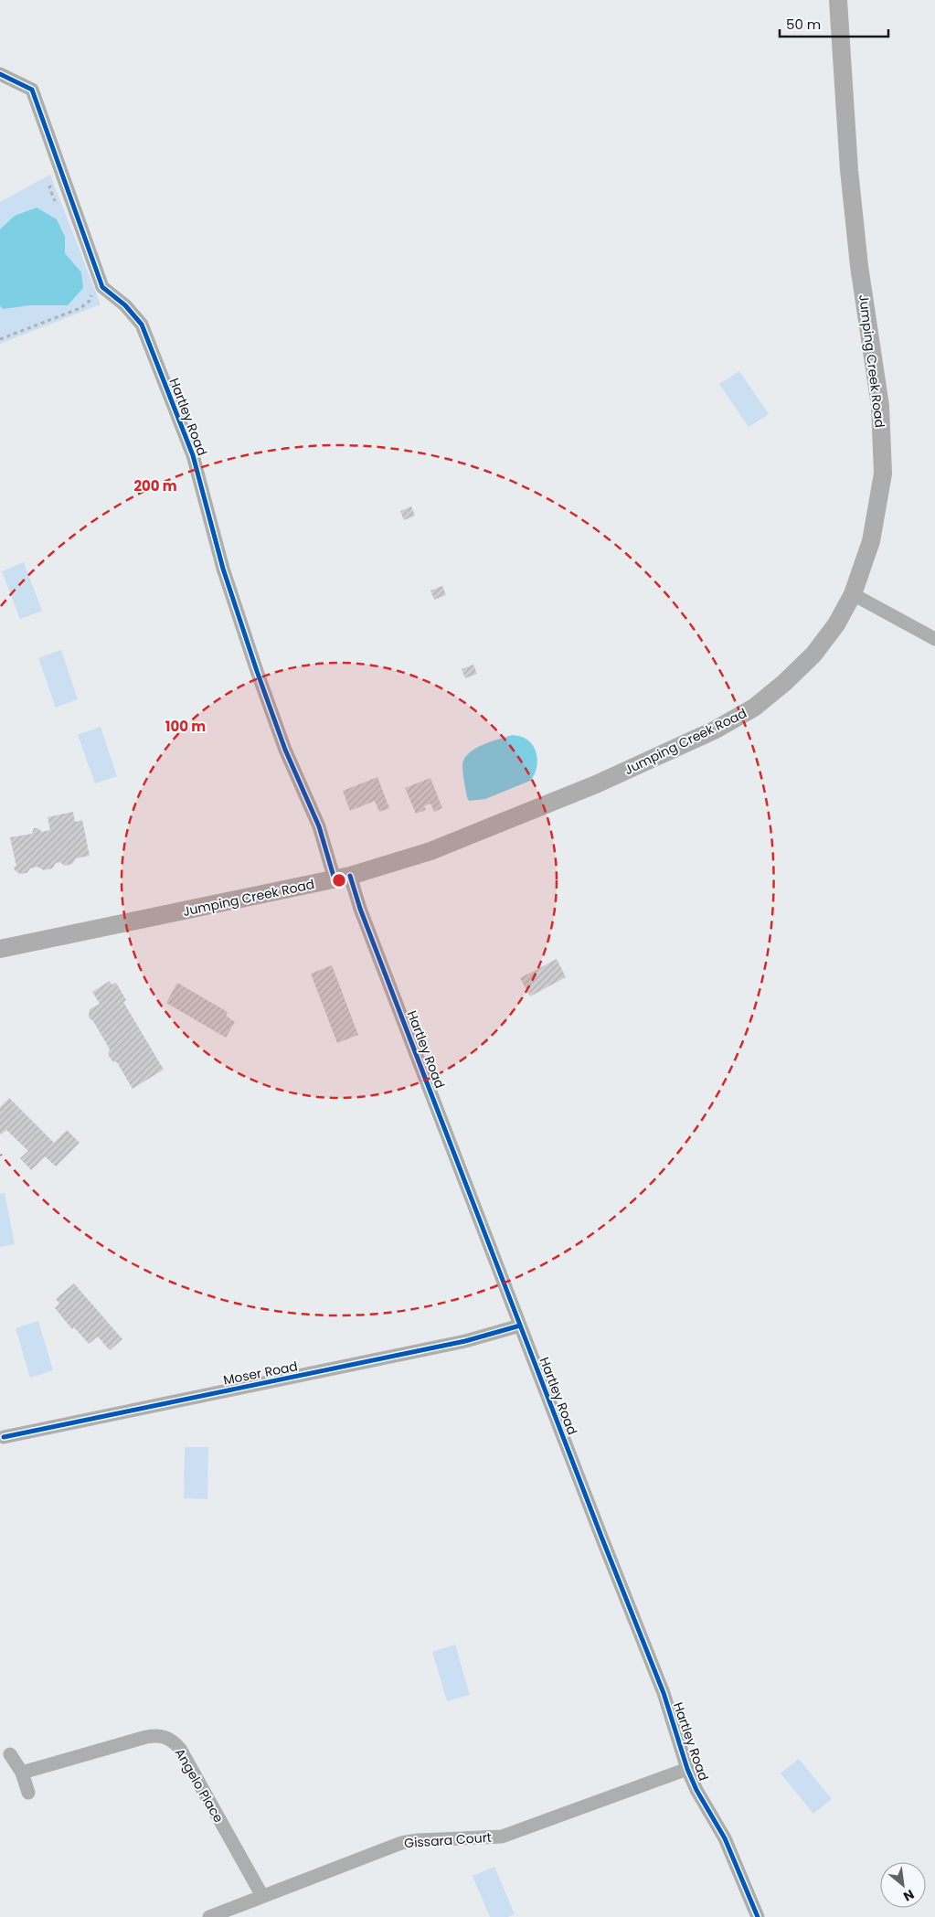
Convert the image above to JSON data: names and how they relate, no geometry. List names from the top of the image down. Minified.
{"streets":{"main road":["Jumping Creek Road"],"street":["Hartley Road","Moser Road","Angelo Place","Gissara Court"]},"crossings":[["Jumping Creek Road","Hartley Road"],["Hartley Road","Moser Road"],["Hartley Road","Gissara Court"],["Angelo Place","Gissara Court"]],"scale_bar":"50 m","north":"bottom right","rings":["200 m","100 m"]}
